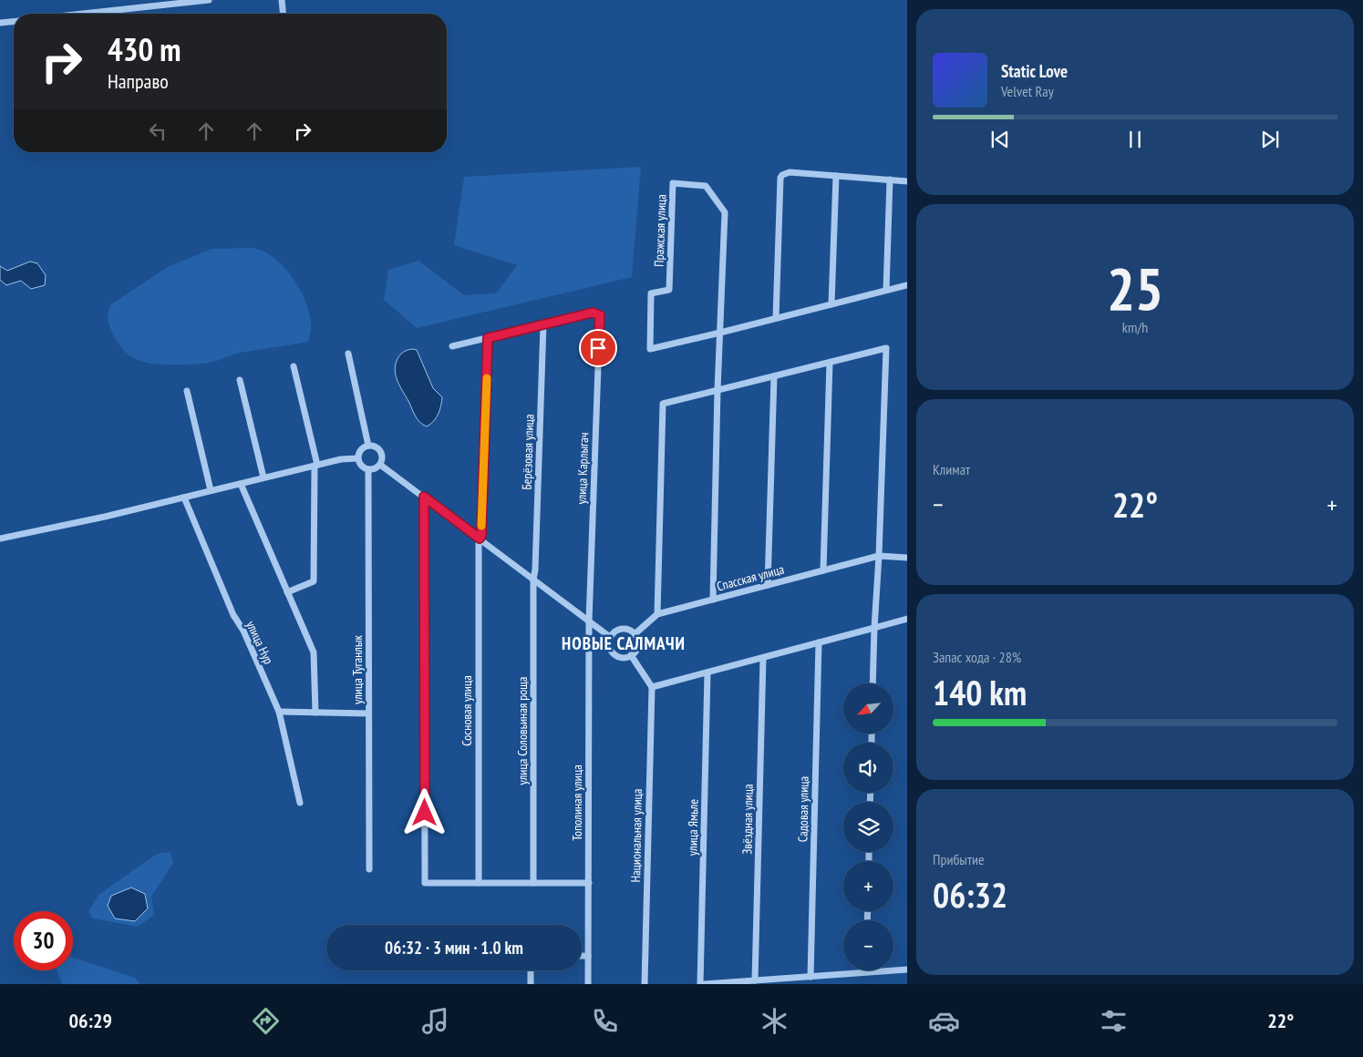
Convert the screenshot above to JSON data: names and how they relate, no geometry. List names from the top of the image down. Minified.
{"streets":{"street":["Пражская улица","Берёзовая улица","улица Карлыгач","Спасская улица","улица Нур","улица Туганлык","Сосновая улица","улица Соловьиная роща","Тополиная улица","Садовая улица","Звёздная улица","улица Ямьле","Национальная улица"]},"crossings":[["Пражская улица","Спасская улица"],["Берёзовая улица","улица Карлыгач"],["Берёзовая улица","улица Соловьиная роща"],["улица Карлыгач","Тополиная улица"]],"districts":["НОВЫЕ САЛМАЧИ"],"north":"bottom left","page":{"turn":["430 m","Направо"],"song":["Static Love","Velvet Ray"],"tile":[["25","km/h"],"Климат",["Запас хода · 28%","140 km"],["Прибытие","06:32"]],"heat":["−","22°","+"],"map_buttons":["+","−"],"limit":"30","trip":"06:32 · 3 мин · 1.0 km","tabs":["06:29","22°"]}}
